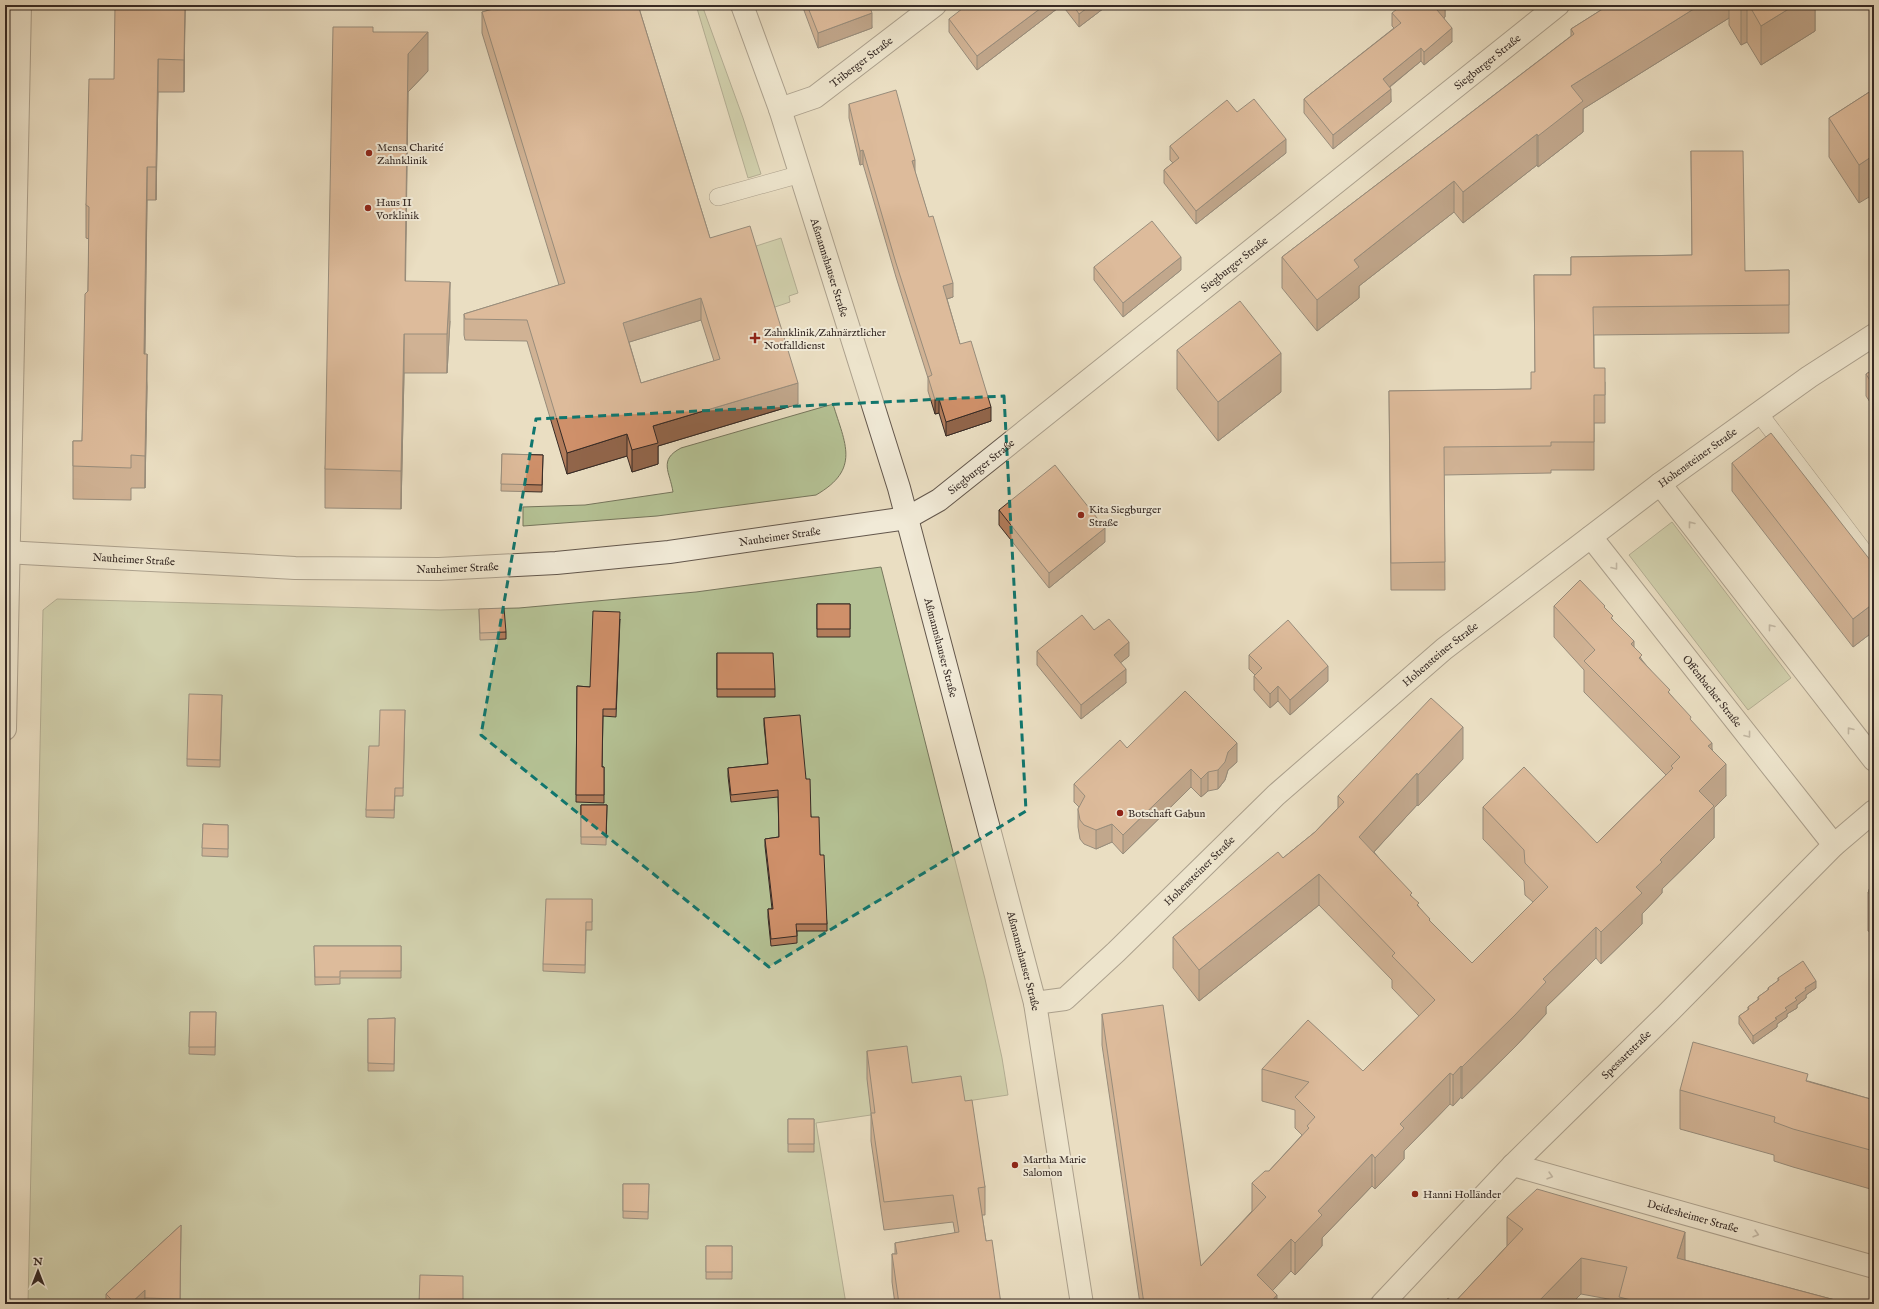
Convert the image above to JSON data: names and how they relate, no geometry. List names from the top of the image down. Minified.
{"streets":{"street":["Siegburger Straße","Triberger Straße","Aßmannshauser Straße","Hohensteiner Straße","Nauheimer Straße","Offenbacher Straße","Spessartstraße","Deidesheimer Straße"]},"crossings":[["Siegburger Straße","Aßmannshauser Straße"],["Siegburger Straße","Nauheimer Straße"],["Triberger Straße","Aßmannshauser Straße"],["Aßmannshauser Straße","Hohensteiner Straße"],["Aßmannshauser Straße","Nauheimer Straße"],["Hohensteiner Straße","Offenbacher Straße"],["Offenbacher Straße","Spessartstraße"],["Spessartstraße","Deidesheimer Straße"]],"one_way":["Deidesheimer Straße"],"places":{"other":["Mensa Charité Zahnklinik","Haus II Vorklinik","Kita Siegburger Straße","Botschaft Gabun","Martha Marie Salomon","Hanni Holländer"],"health":["Zahnklinik/Zahnärztlicher Notfalldienst"]},"north":"top"}
